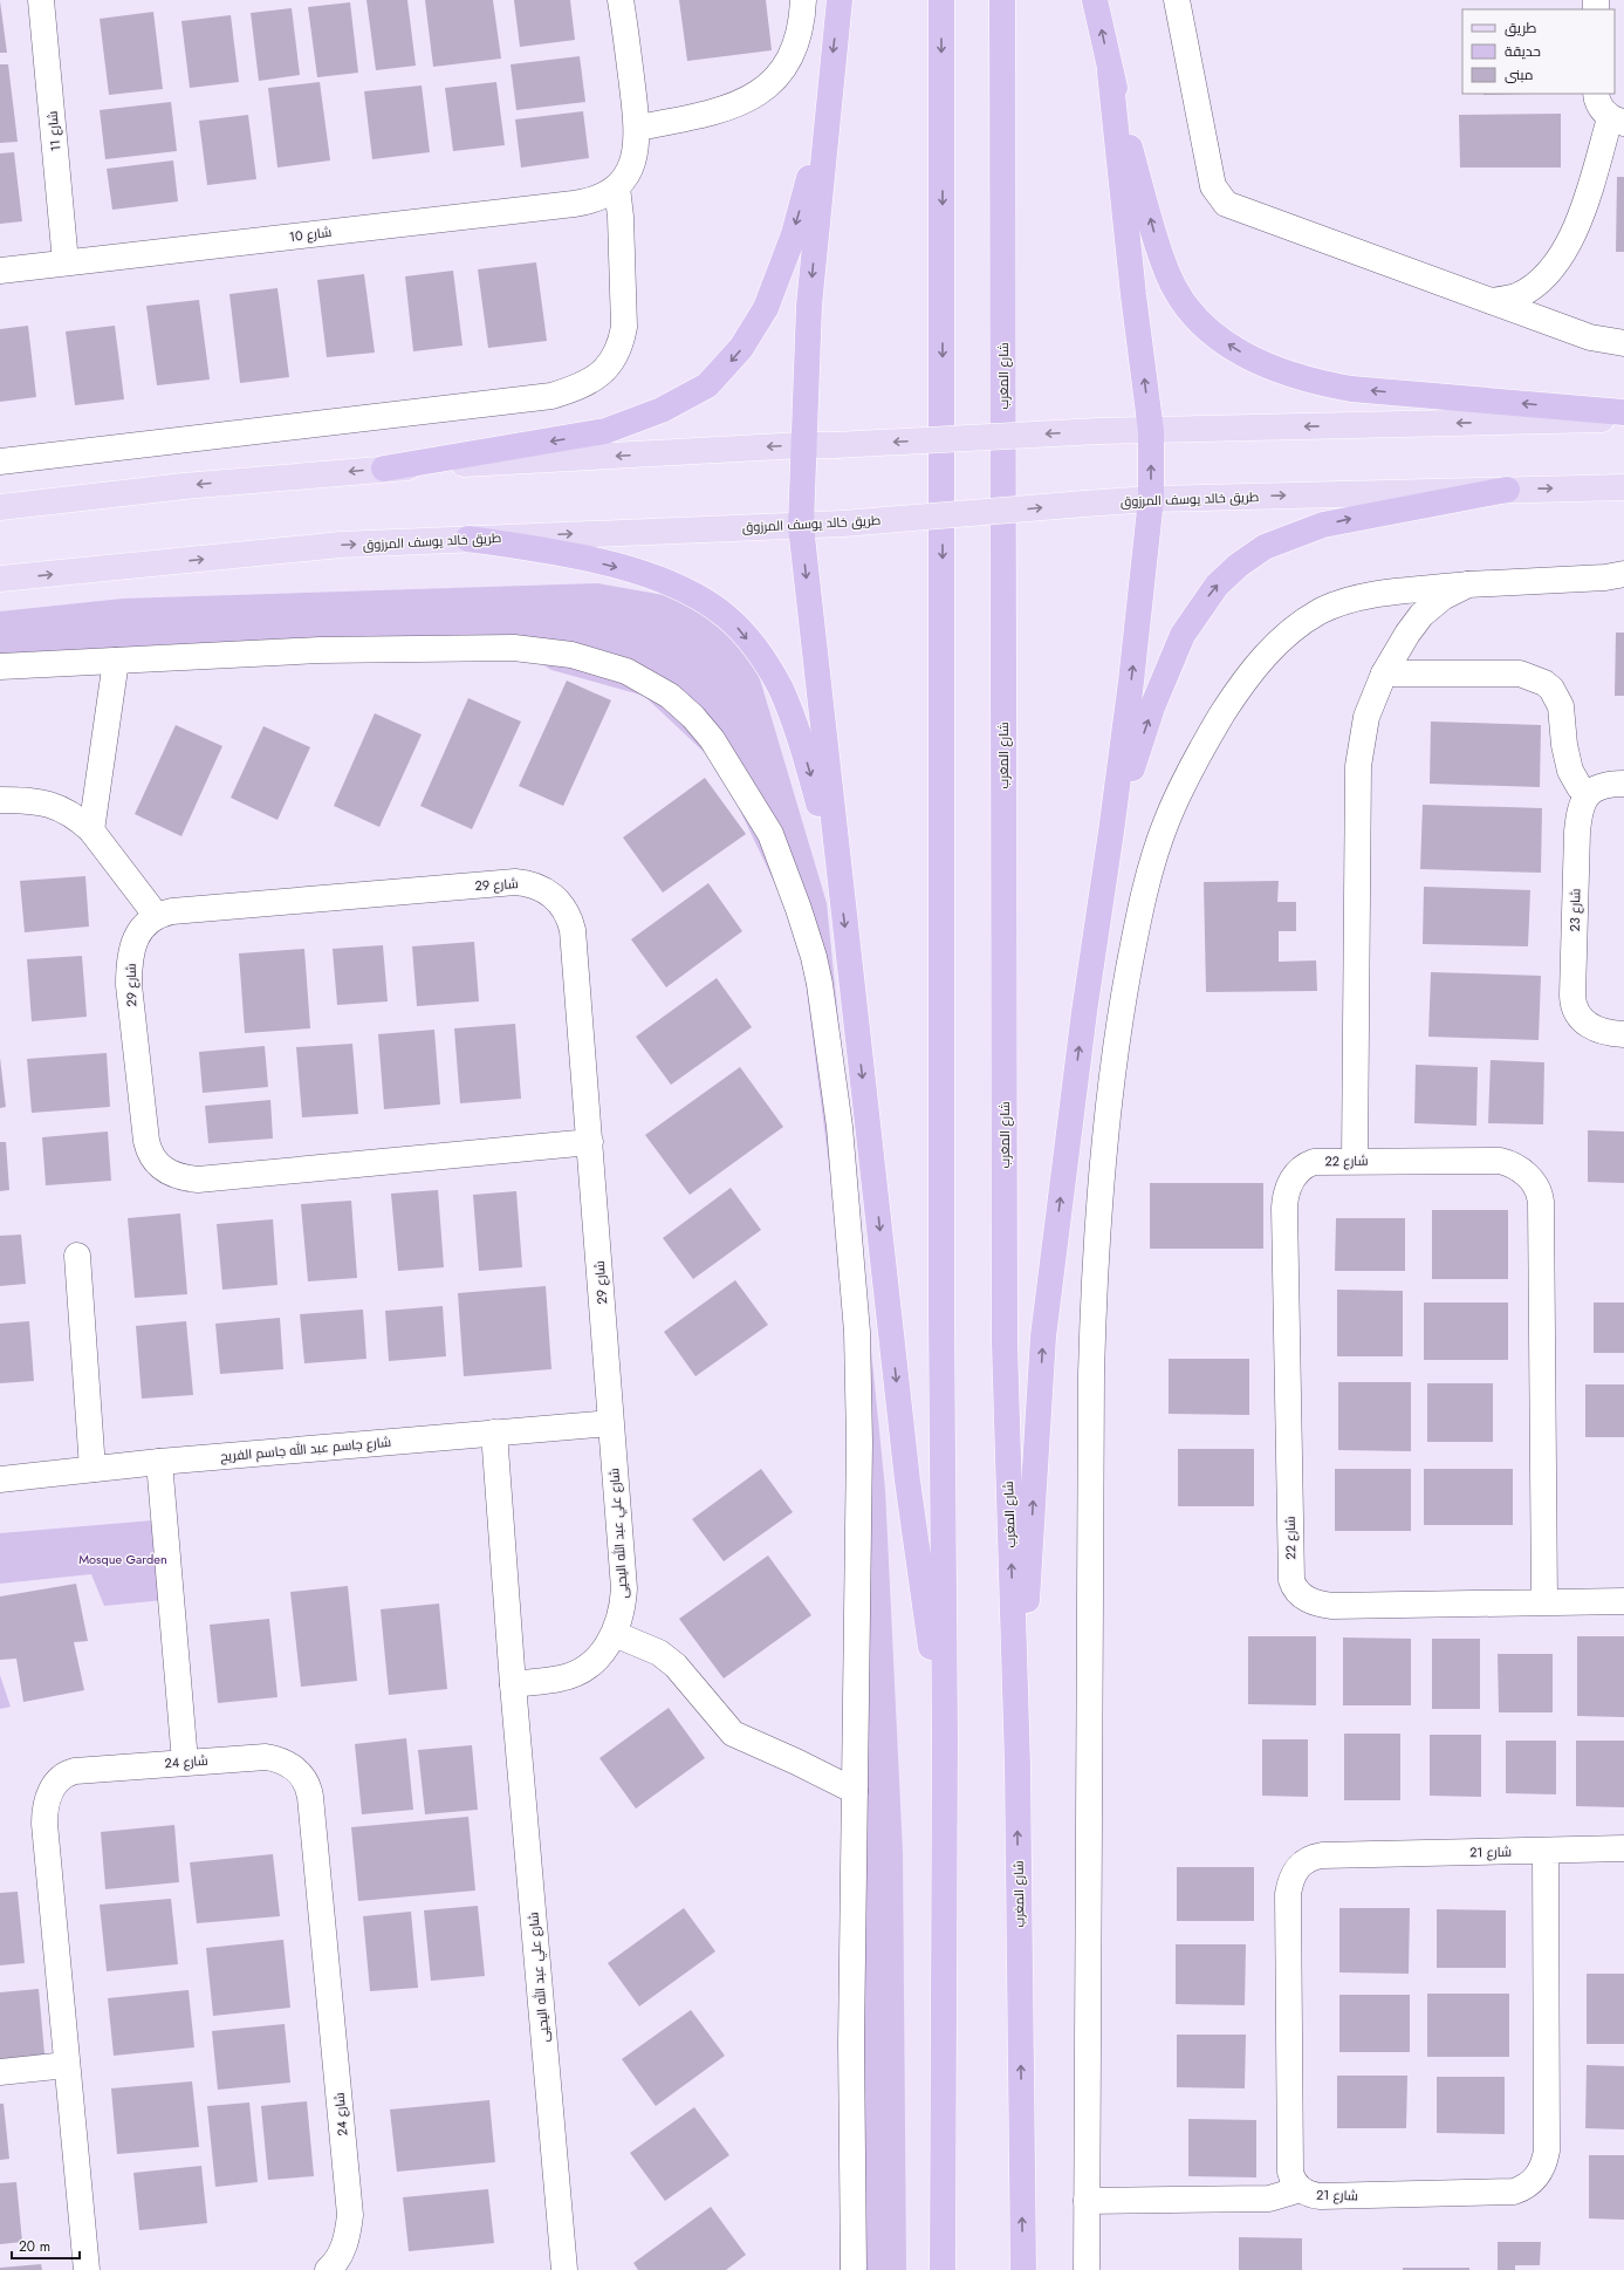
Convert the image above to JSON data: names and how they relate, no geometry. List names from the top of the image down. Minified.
{"streets":{"highway":["شارع المغرب"],"main road":["طريق خالد يوسف المرزوق"],"street":["شارع 11","شارع 10","شارع 29","شارع 23","شارع 22","شارع جاسم عبد الله جاسم الفريح","شارع علي عبد الله اليحيى","شارع 24","شارع 21"]},"crossings":[["شارع 11","شارع 10"],["شارع 29","شارع جاسم عبد الله جاسم الفريح"],["شارع 29","شارع علي عبد الله اليحيى"],["شارع جاسم عبد الله جاسم الفريح","شارع علي عبد الله اليحيى"]],"parks":["Mosque Garden"],"legend":["طريق","حديقة","مبنى"],"scale_bar":"20 m"}
